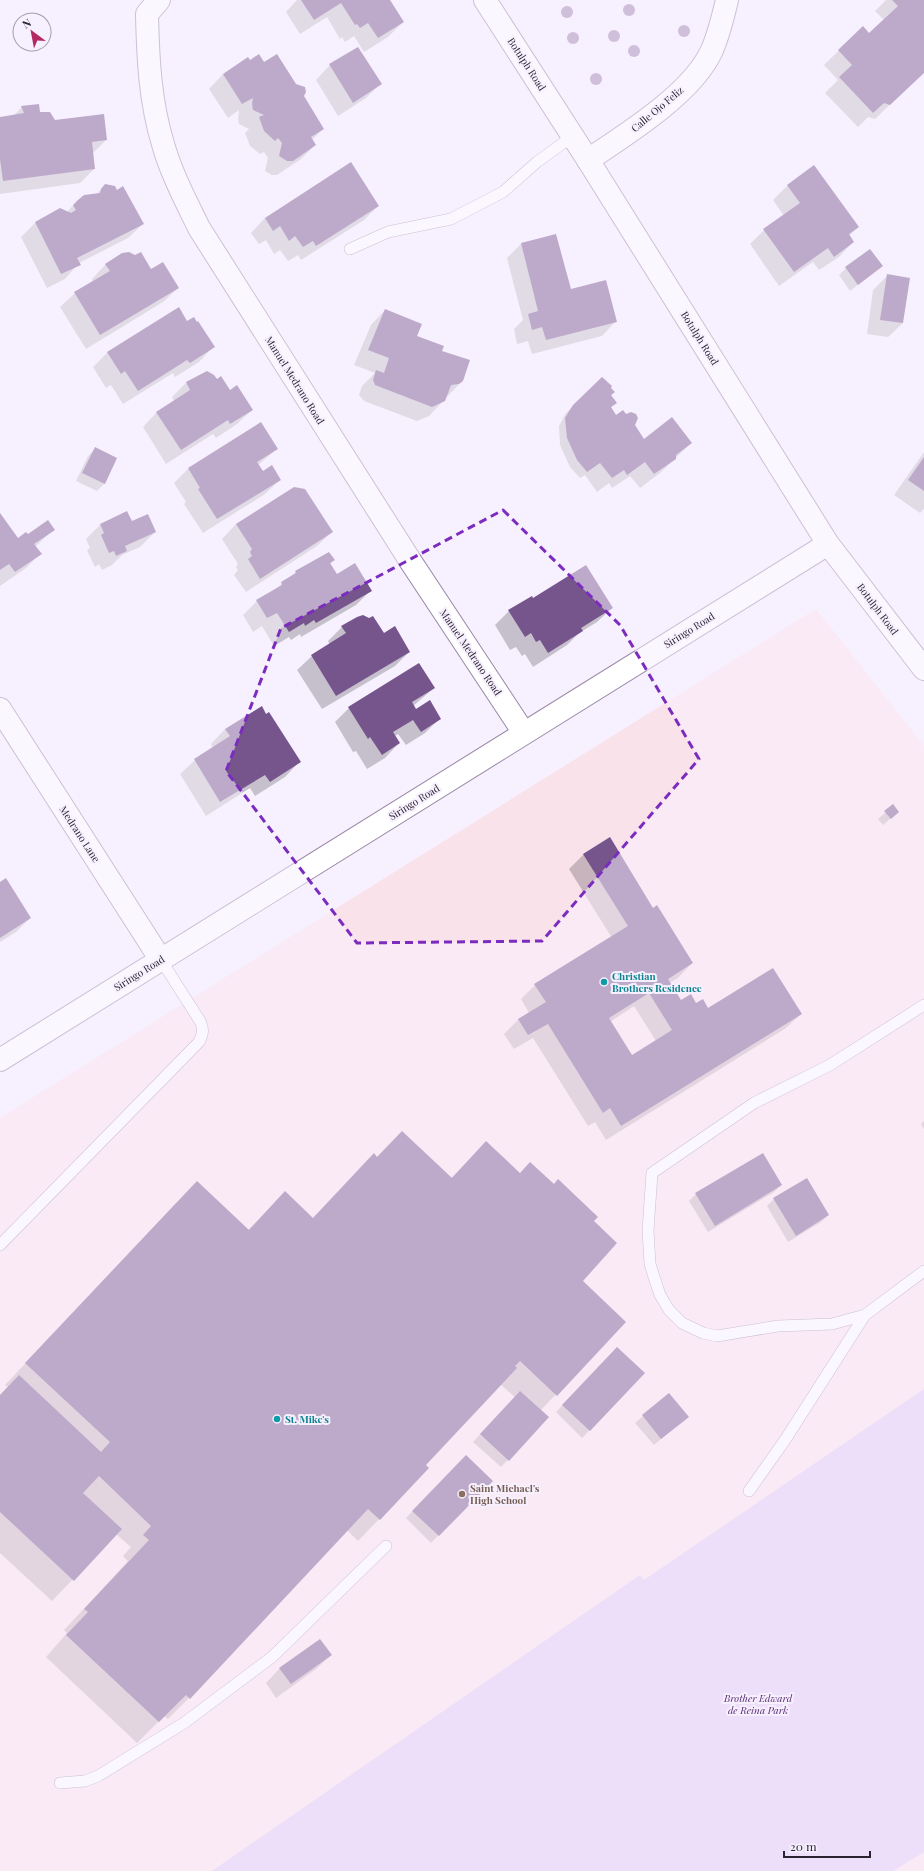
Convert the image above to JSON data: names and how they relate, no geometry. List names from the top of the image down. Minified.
{"streets":{"street":["Botulph Road","Calle Ojo Feliz","Manuel Medrano Road","Siringo Road","Medrano Lane"]},"crossings":[["Botulph Road","Calle Ojo Feliz"],["Botulph Road","Siringo Road"],["Manuel Medrano Road","Siringo Road"],["Siringo Road","Medrano Lane"]],"parks":["Brother Edward de Reina Park"],"places":["Christian Brothers Residence","St. Mike's","Saint Michael's High School"],"scale_bar":"20 m","north":"top left"}
